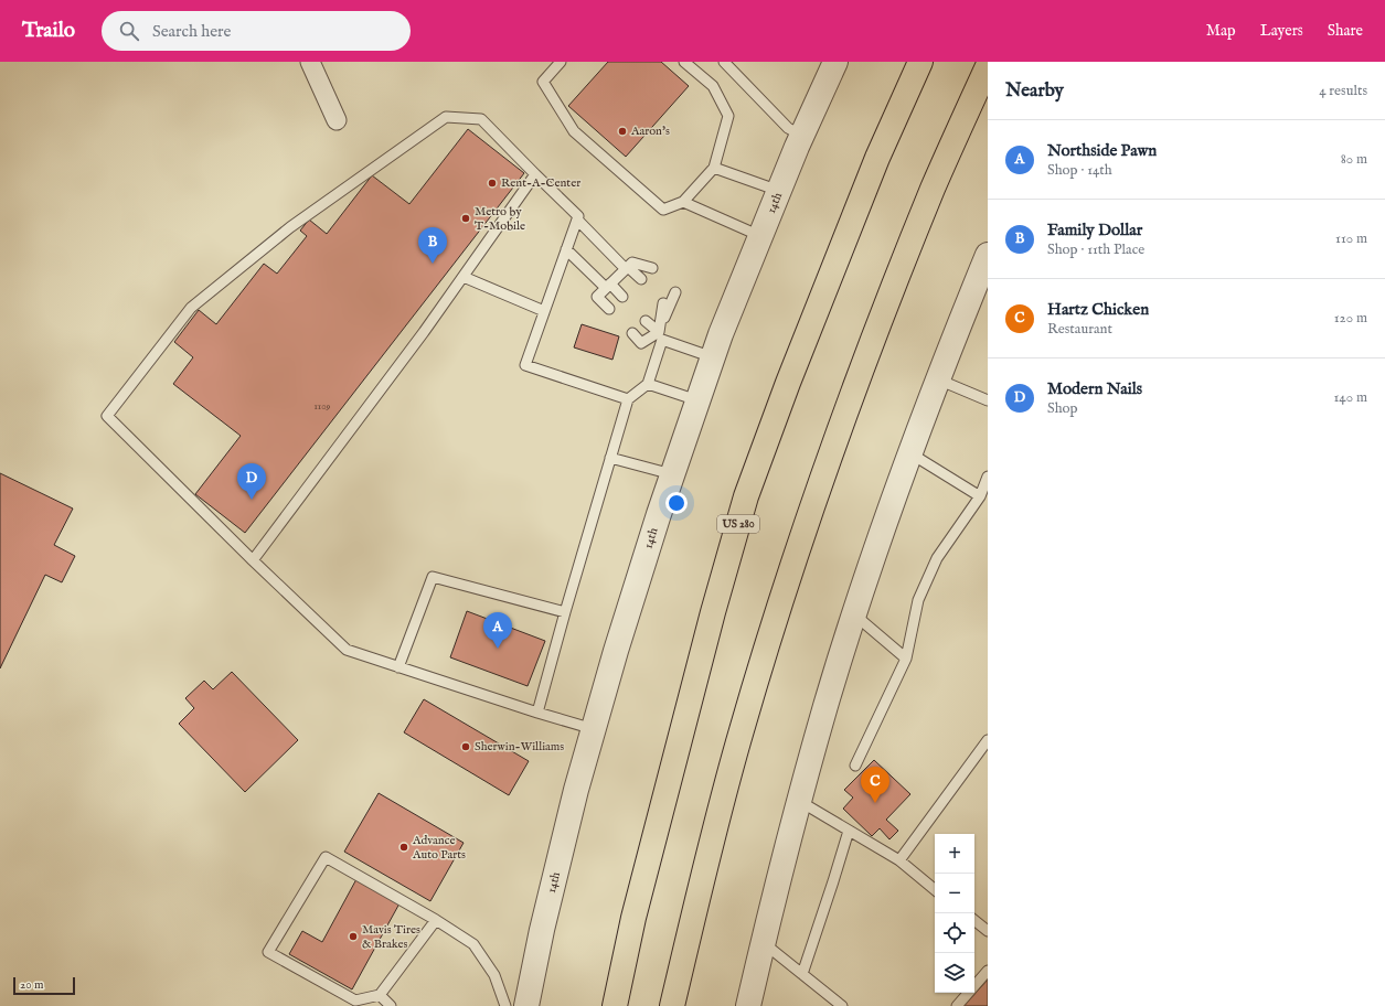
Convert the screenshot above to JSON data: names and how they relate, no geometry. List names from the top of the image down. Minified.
{"streets":{"highway":["US 280"],"street":["14th"]},"places":["Aaron's","Rent-A-Center","Metro by T-Mobile","Sherwin-Williams","Advance Auto Parts","Mavis Tires & Brakes"],"house_numbers":["1109"],"scale_bar":"20 m","page":{"header":"Trailo","search":"Search here","nav":["Map","Layers","Share"],"heading":["Nearby","4 results"],"list":[{"mark":"A","name":"Northside Pawn","note":"Shop · 14th","value":"80 m"},{"mark":"B","name":"Family Dollar","note":"Shop · 11th Place","value":"110 m"},{"mark":"C","name":"Hartz Chicken","note":"Restaurant","value":"120 m"},{"mark":"D","name":"Modern Nails","note":"Shop","value":"140 m"}],"pins":["B","D","A","C"],"map_buttons":["+","−"],"scale":"20 m"}}
